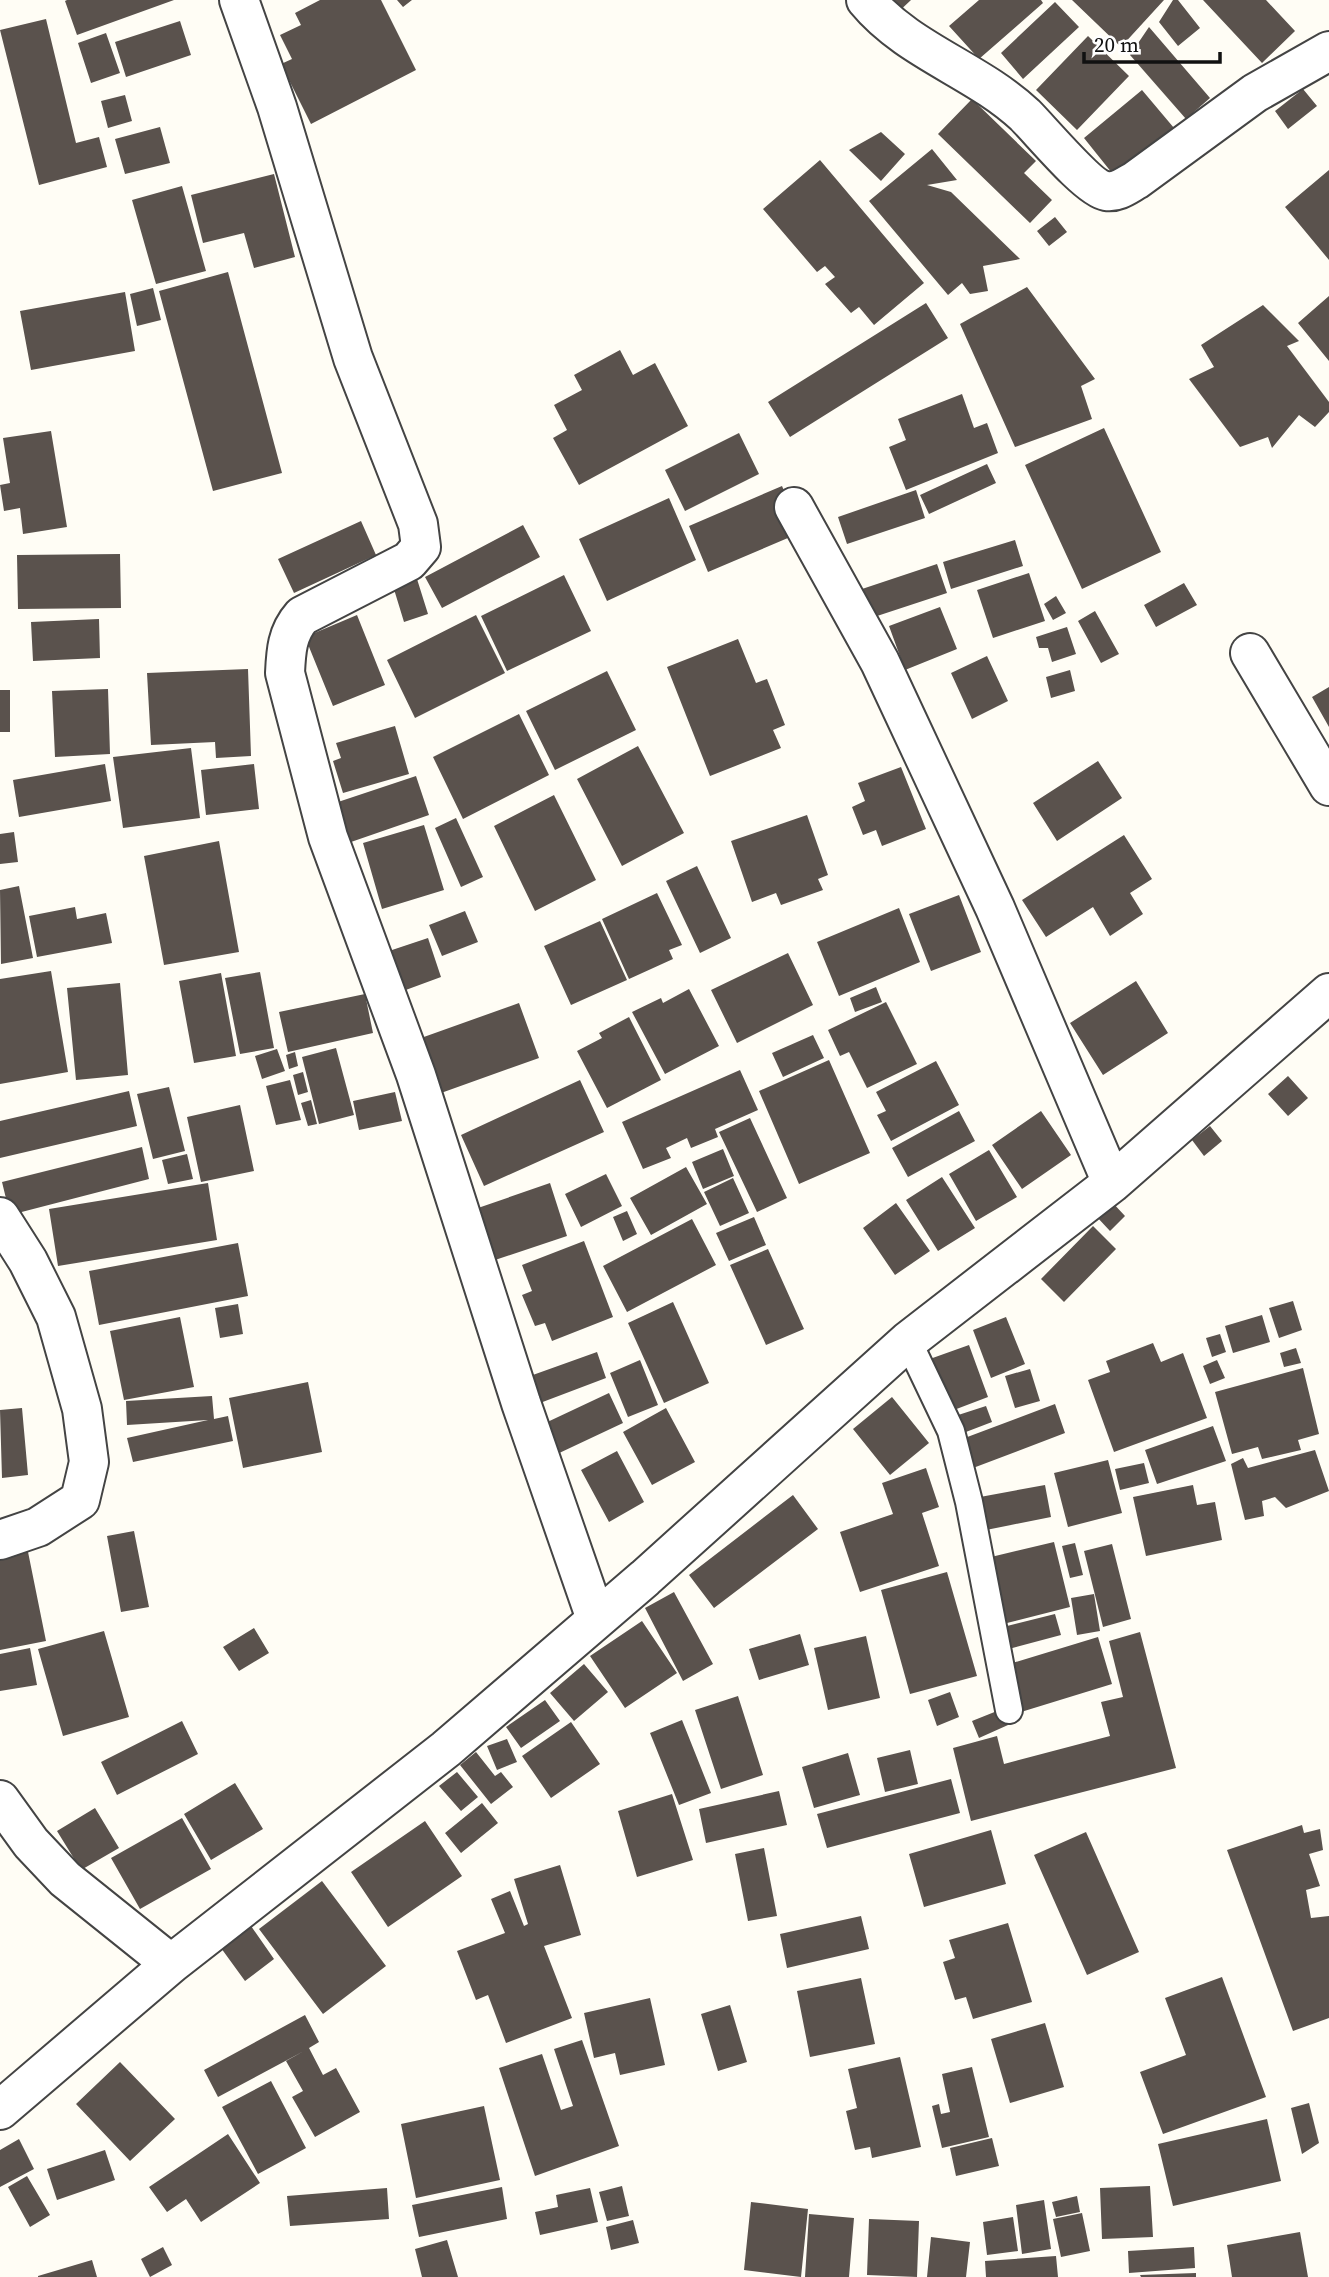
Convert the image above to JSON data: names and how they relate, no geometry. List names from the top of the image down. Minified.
{"scale_bar":"20 m"}
